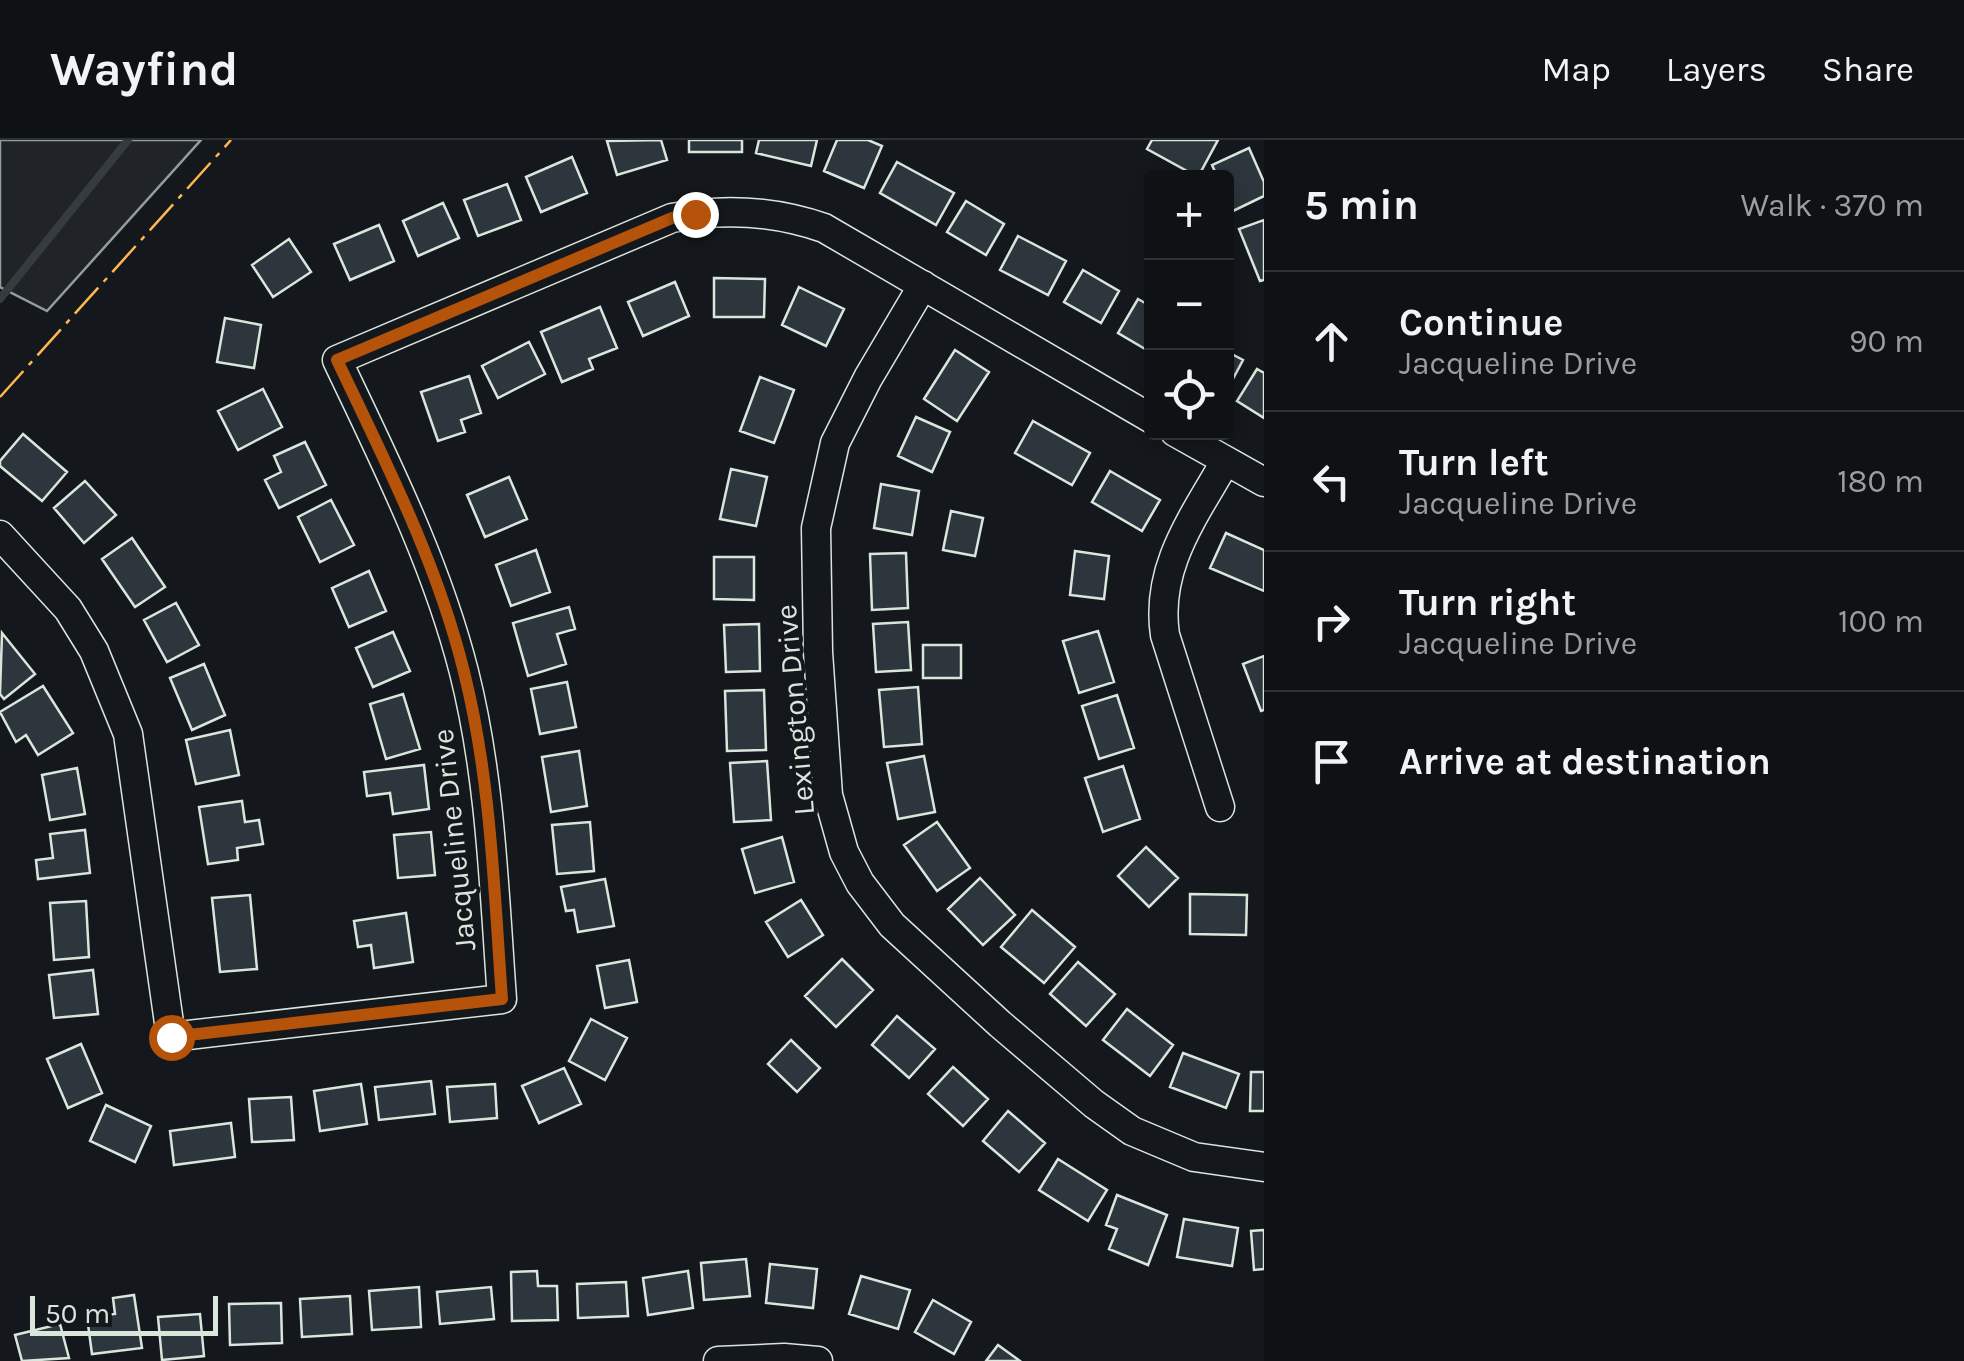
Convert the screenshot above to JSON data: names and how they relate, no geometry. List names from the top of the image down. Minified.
{"streets":{"street":["Lexington Drive","Jacqueline Drive"]},"crossings":[["Lexington Drive","Jacqueline Drive"]],"scale_bar":"50 m","page":{"header":"Wayfind","nav":["Map","Layers","Share"],"heading":["5 min","Walk · 370 m"],"map_buttons":["+","−"],"list":[["Continue","Jacqueline Drive","90 m"],["Turn left","Jacqueline Drive","180 m"],["Turn right","Jacqueline Drive","100 m"],"Arrive at destination"],"scale":"50 m"}}
